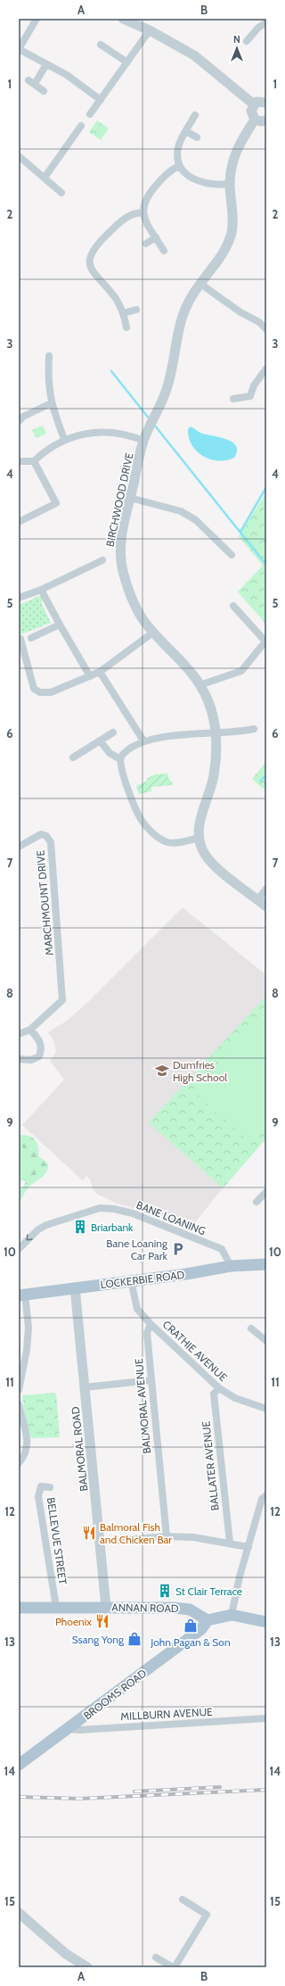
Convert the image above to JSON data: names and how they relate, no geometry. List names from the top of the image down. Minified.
{"streets":{"main road":["LOCKERBIE ROAD","ANNAN ROAD","BROOMS ROAD"],"street":["BIRCHWOOD DRIVE","MARCHMOUNT DRIVE","BANE LOANING","CRATHIE AVENUE","BALMORAL AVENUE","BALMORAL ROAD","BALLATER AVENUE","BELLEVUE STREET","MILLBURN AVENUE"]},"crossings":[["BANE LOANING","LOCKERBIE ROAD"],["LOCKERBIE ROAD","BALMORAL ROAD"],["CRATHIE AVENUE","BALMORAL AVENUE"],["CRATHIE AVENUE","BALLATER AVENUE"],["BALMORAL ROAD","ANNAN ROAD"],["BELLEVUE STREET","ANNAN ROAD"],["ANNAN ROAD","BROOMS ROAD"],["BROOMS ROAD","MILLBURN AVENUE"]],"one_way":["BANE LOANING"],"places":{"school or university":["Dumfries High School"],"building":["Briarbank","St Clair Terrace"],"parking":["Bane Loaning Car Park"],"restaurant":["Balmoral Fish and Chicken Bar","Phoenix"],"shop":["John Pagan & Son","Ssang Yong"]},"north":"top","grid":{"columns":["A","B"],"rows":["1","2","3","4","5","6","7","8","9","10","11","12","13","14","15"]}}
